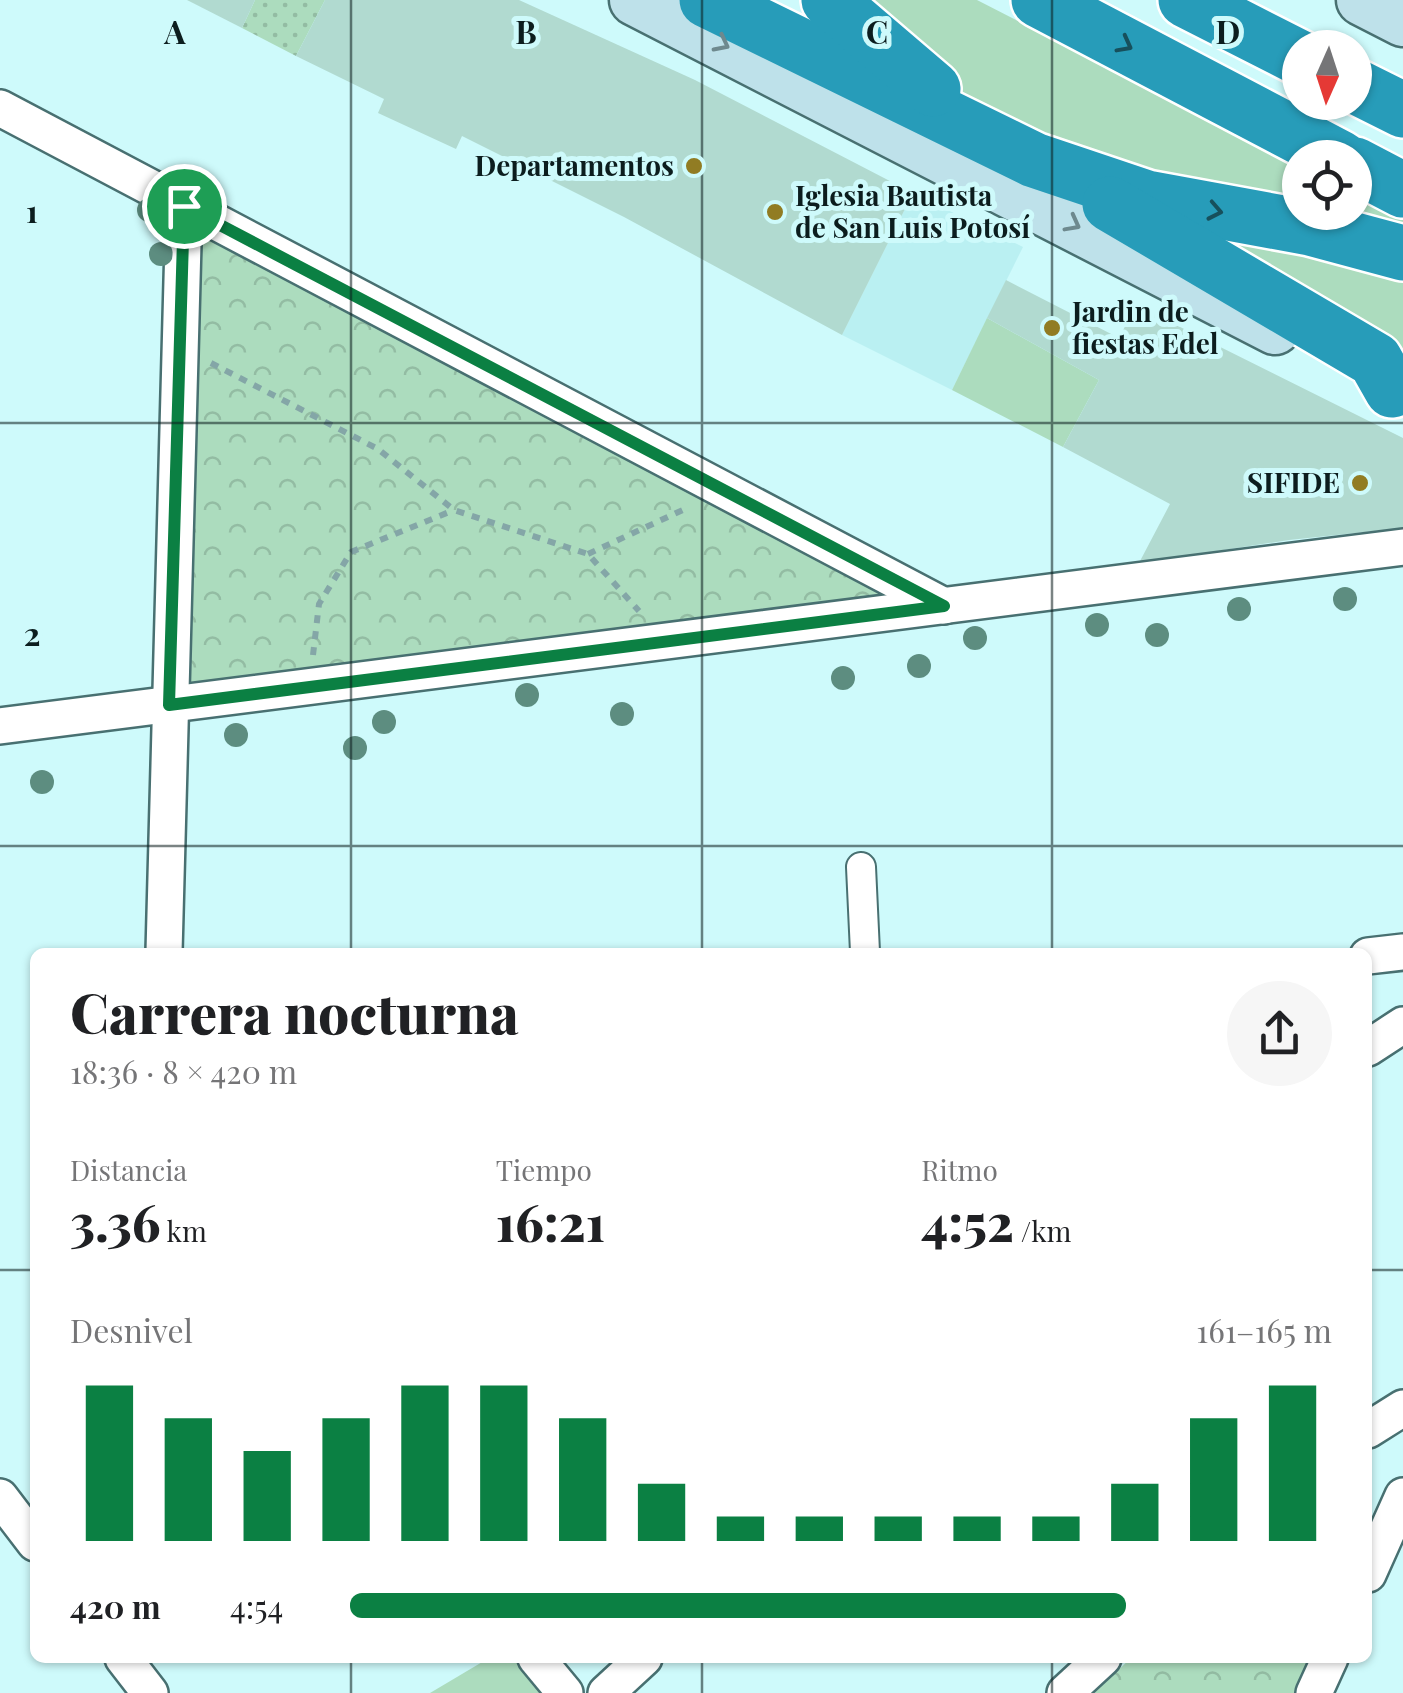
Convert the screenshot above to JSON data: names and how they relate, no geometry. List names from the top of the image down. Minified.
{"places":["Departamentos","Iglesia Bautista de San Luis Potosí","Jardin de fiestas Edel","SIFIDE"],"north":"bottom","page":{"heading":["Carrera nocturna","18:36 · 8 × 420 m"],"stats":[["Distancia","3.36 km"],["Tiempo","16:21"],["Ritmo","4:52 /km"]],"chart":["Desnivel","161–165 m"],"list":[{"name":"420 m","note":"4:54"}]},"grid":{"columns":["A","B","C","D"],"rows":["1","2"]}}
